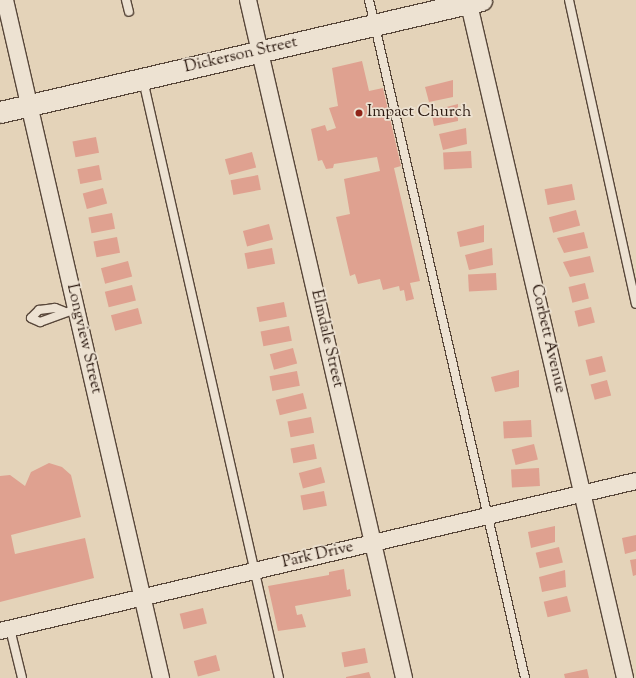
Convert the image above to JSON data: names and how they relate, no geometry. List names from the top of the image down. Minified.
{"streets":{"street":["Dickerson Street","Longview Street","Elmdale Street","Corbett Avenue","Park Drive"]},"crossings":[["Dickerson Street","Longview Street"],["Dickerson Street","Elmdale Street"],["Dickerson Street","Corbett Avenue"],["Longview Street","Park Drive"],["Elmdale Street","Park Drive"],["Corbett Avenue","Park Drive"]],"places":["Impact Church"]}
